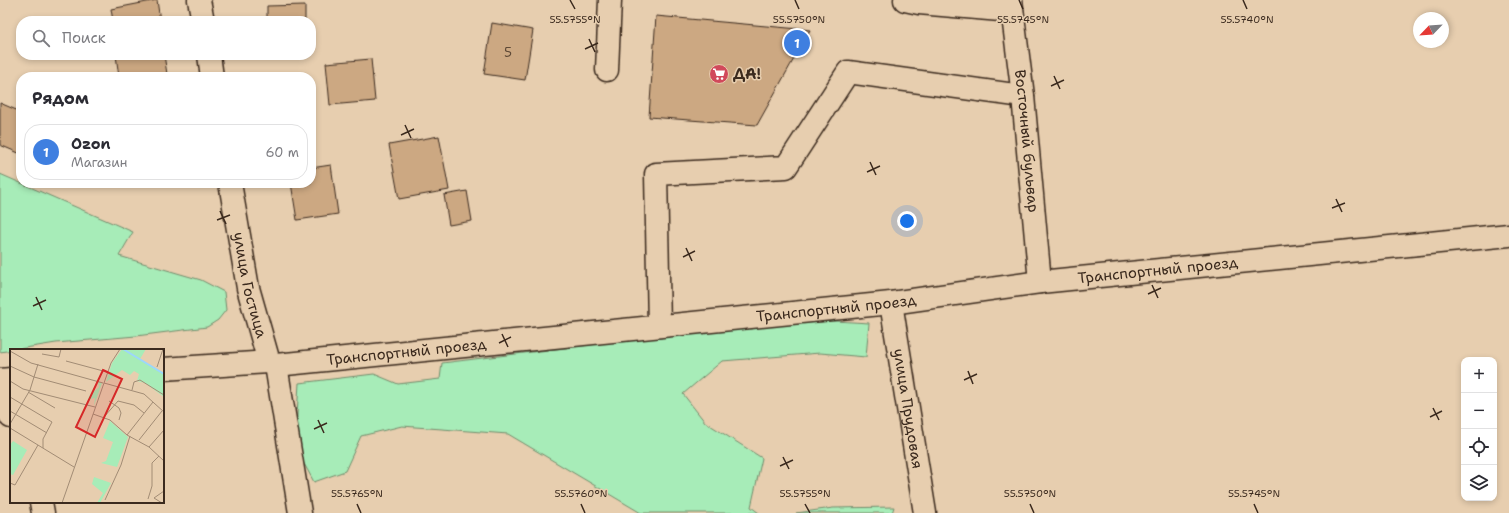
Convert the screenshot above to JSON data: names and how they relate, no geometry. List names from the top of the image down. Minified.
{"streets":{"main road":["Восточный бульвар","Транспортный проезд","улица Гостица","улица Прудовая"]},"crossings":[["Восточный бульвар","Транспортный проезд"],["Транспортный проезд","улица Гостица"],["Транспортный проезд","улица Прудовая"]],"places":{"supermarket":["ДА!"]},"house_numbers":["5"],"north":"bottom left","page":{"search":"Поиск","pins":"1","heading":"Рядом","list":[{"mark":"1","name":"Ozon","note":"Магазин","value":"60 m"}],"map_buttons":["+","−"]},"coordinates":["55.5755°N","55.5750°N","55.5745°N","55.5740°N","55.5765°N","55.5760°N"]}
